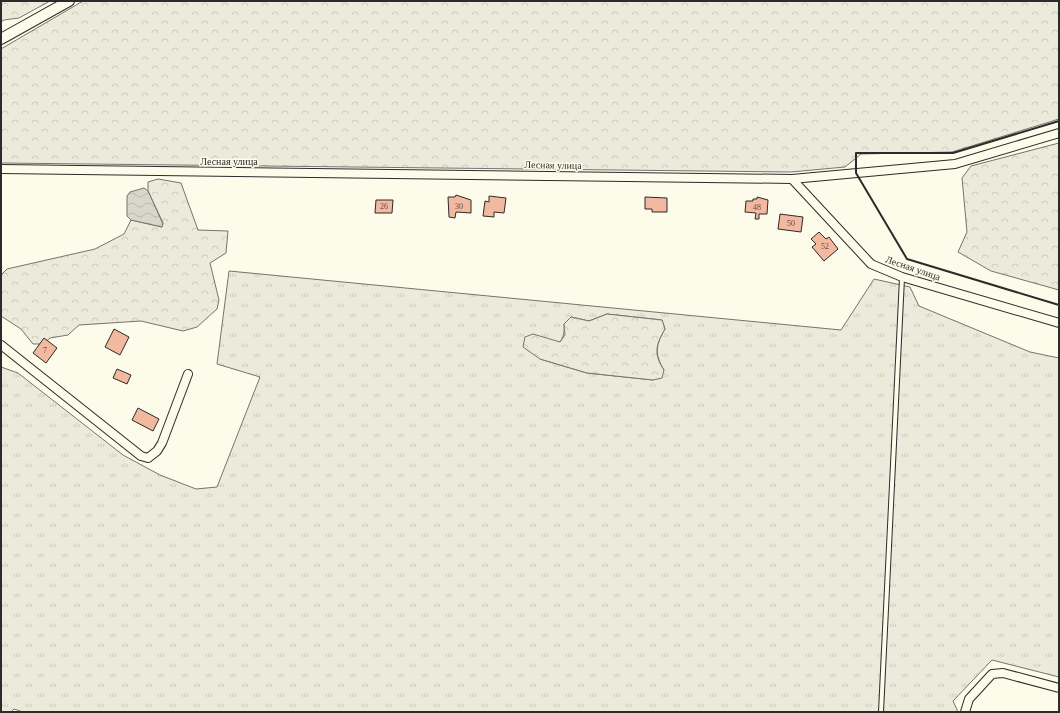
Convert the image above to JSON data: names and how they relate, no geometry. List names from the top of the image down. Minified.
{"streets":{"street":["Лесная улица"]},"house_numbers":["26","30","48","50","52","7"]}
